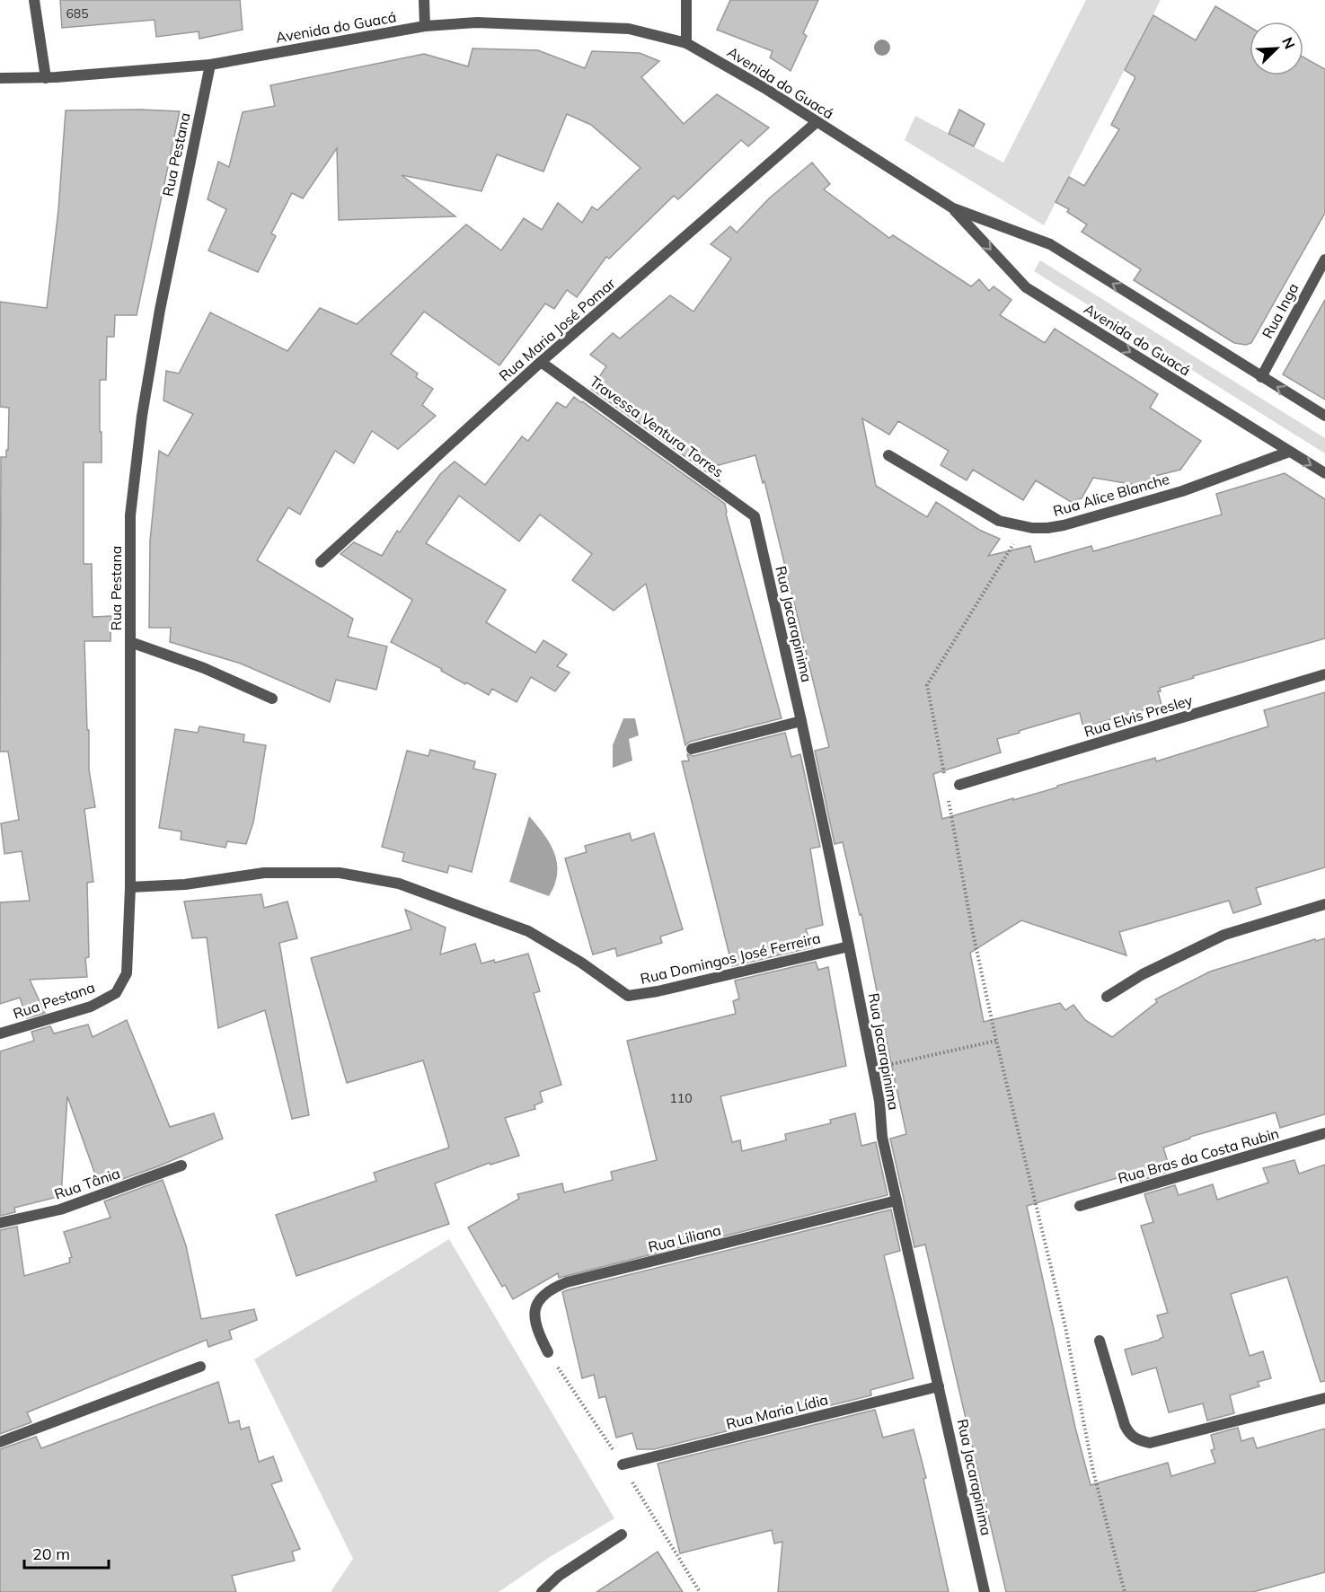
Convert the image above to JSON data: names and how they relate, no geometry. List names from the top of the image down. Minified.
{"streets":{"street":["Avenida do Guacá","Rua Pestana","Rua Inga","Rua Maria José Pomar","Travessa Ventura Torres","Rua Alice Blanche","Rua Jacarapinima","Rua Elvis Presley","Rua Domingos José Ferreira","Rua Bras da Costa Rubin","Rua Tânia","Rua Liliana","Rua Maria Lídia"]},"crossings":[["Avenida do Guacá","Rua Pestana"],["Avenida do Guacá","Rua Inga"],["Avenida do Guacá","Rua Maria José Pomar"],["Avenida do Guacá","Rua Alice Blanche"],["Rua Pestana","Rua Domingos José Ferreira"],["Rua Maria José Pomar","Travessa Ventura Torres"],["Travessa Ventura Torres","Rua Jacarapinima"],["Rua Jacarapinima","Rua Domingos José Ferreira"],["Rua Jacarapinima","Rua Liliana"],["Rua Jacarapinima","Rua Maria Lídia"]],"house_numbers":["685","110"],"scale_bar":"20 m","north":"top right"}
